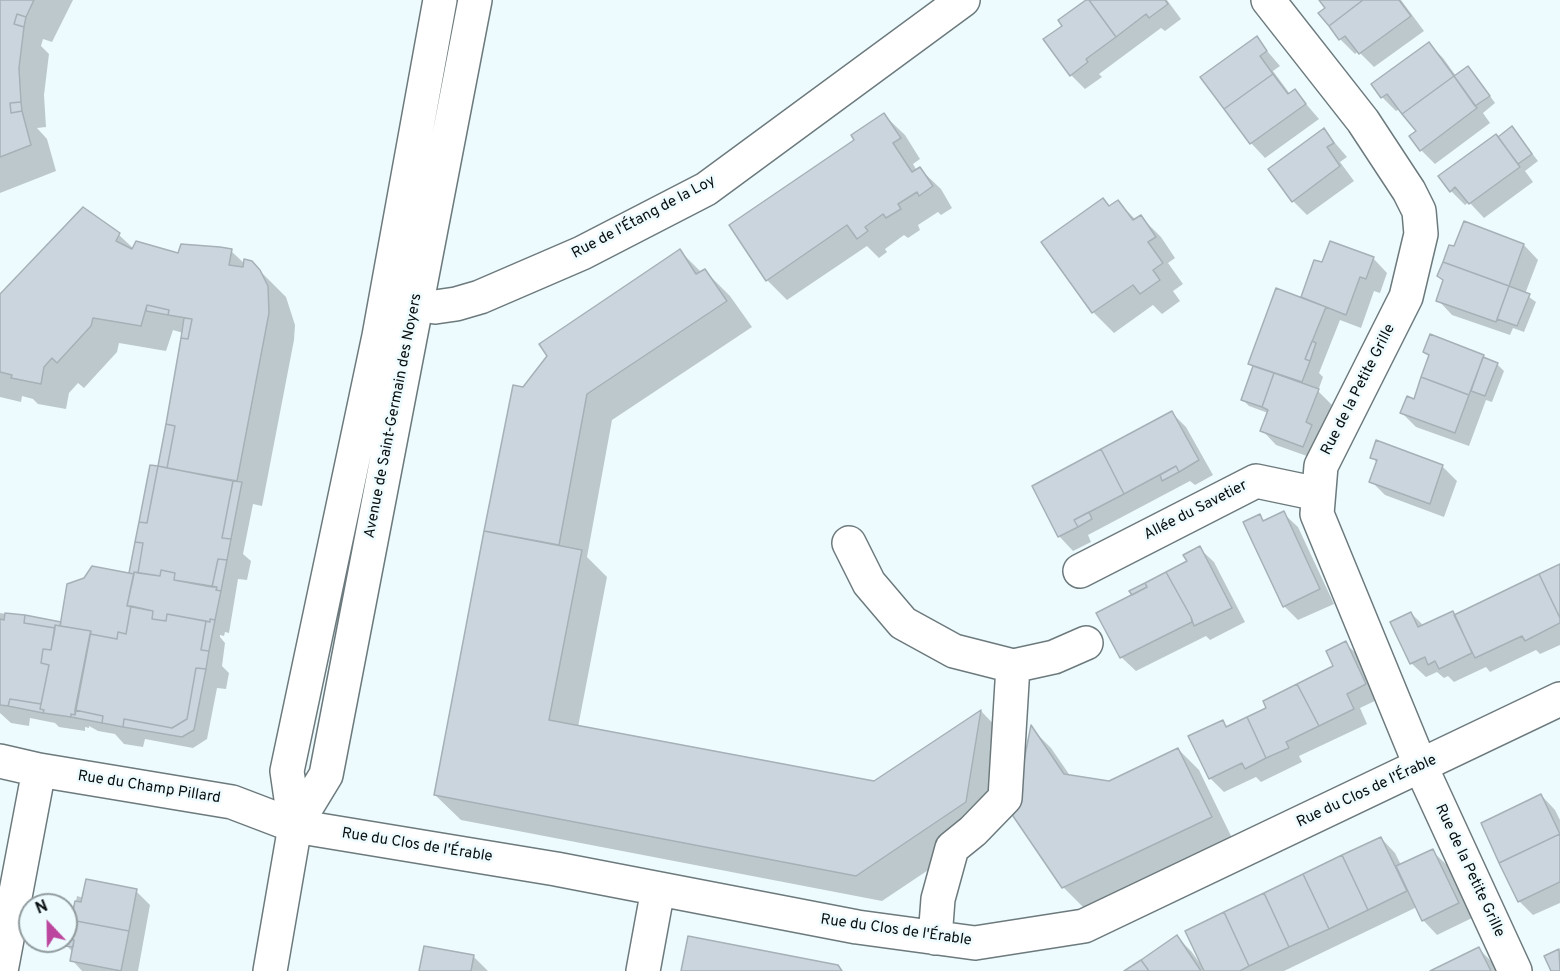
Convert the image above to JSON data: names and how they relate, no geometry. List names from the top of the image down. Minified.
{"streets":{"street":["Rue de l'Étang de la Loy","Rue de la Petite Grille","Avenue de Saint-Germain des Noyers","Allée du Savetier","Rue du Champ Pillard","Rue du Clos de l'Érable"]},"crossings":[["Rue de l'Étang de la Loy","Avenue de Saint-Germain des Noyers"],["Rue de la Petite Grille","Allée du Savetier"],["Rue de la Petite Grille","Rue du Clos de l'Érable"],["Avenue de Saint-Germain des Noyers","Rue du Champ Pillard"],["Avenue de Saint-Germain des Noyers","Rue du Clos de l'Érable"],["Rue du Champ Pillard","Rue du Clos de l'Érable"]],"north":"top"}
